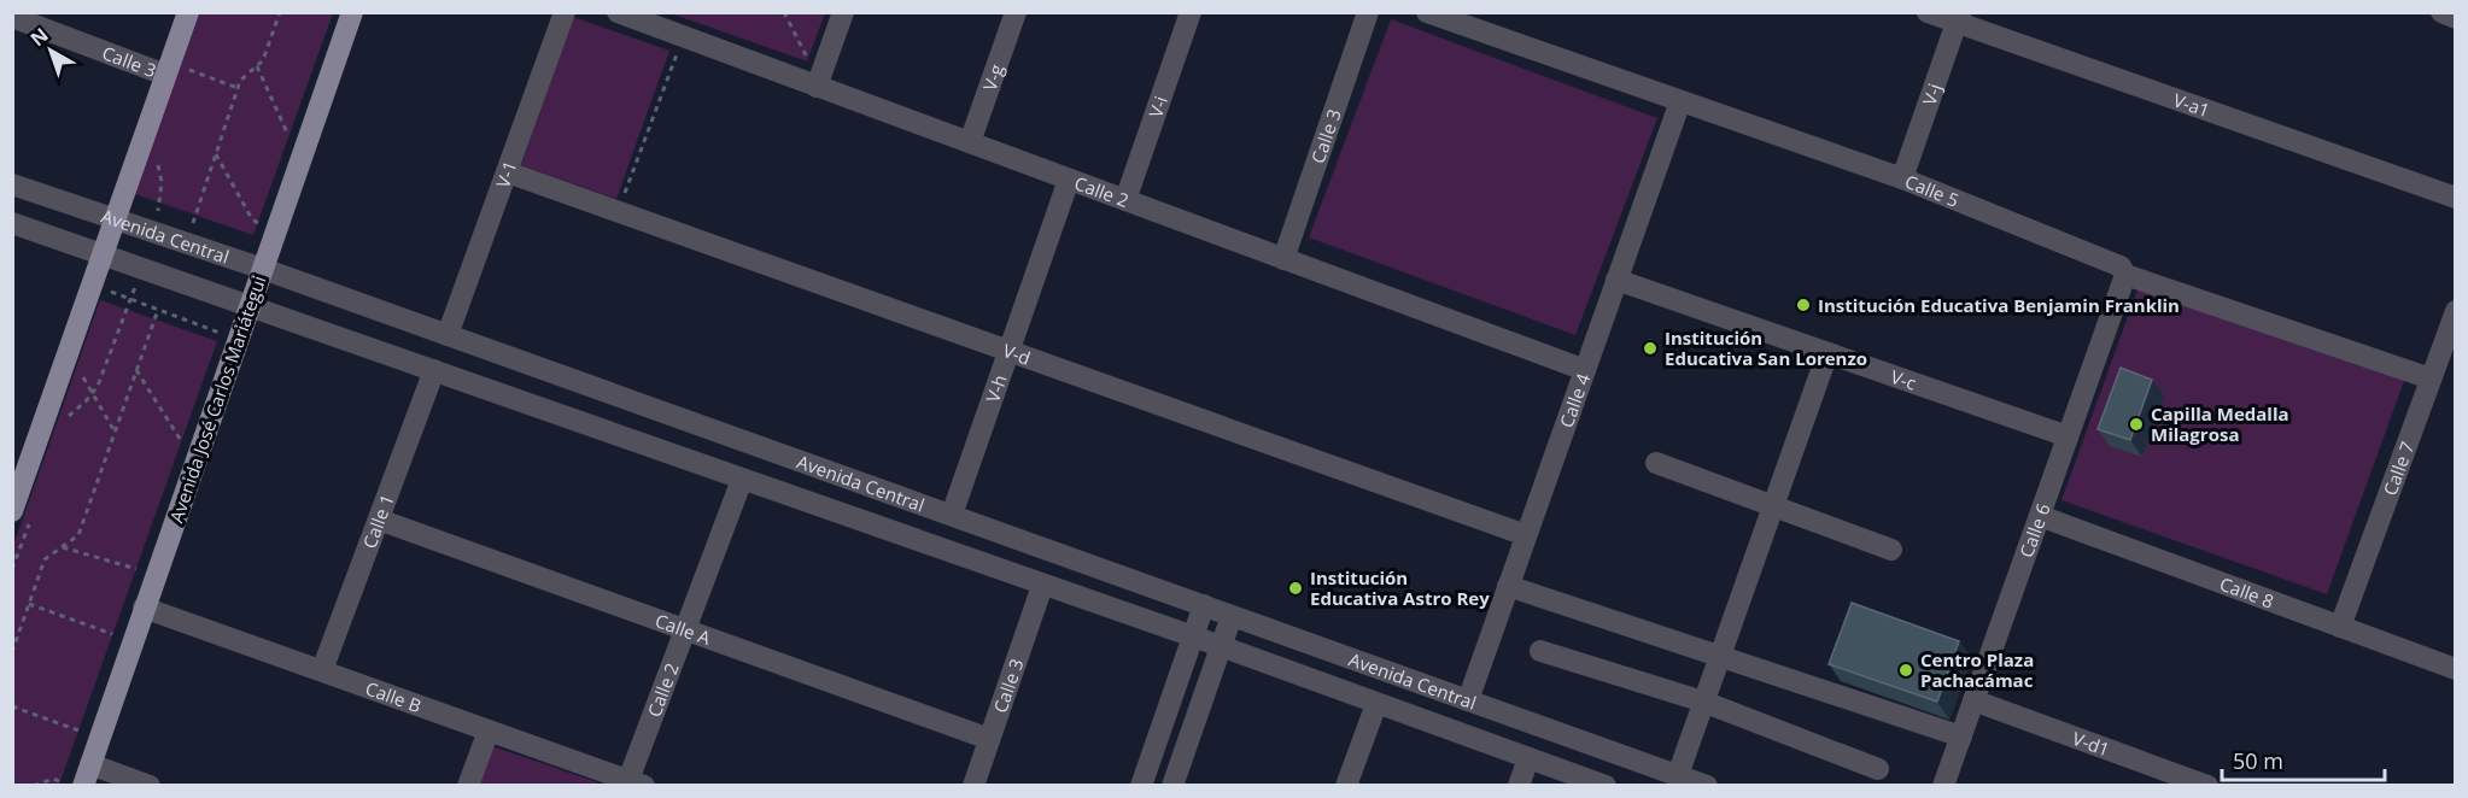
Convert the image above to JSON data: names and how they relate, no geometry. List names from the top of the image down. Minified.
{"streets":{"main road":["Avenida José Carlos Mariátegui"],"street":["Calle 3","V-g","V-j","V-a1","V-i","V-1","Calle 5","Calle 2","Avenida Central","V-d","V-c","V-h","Calle 4","Calle 7","Calle 1","Calle 6","Calle 8","Calle A","Calle B","V-d1"]},"crossings":[["Calle 3","Calle 2"],["Calle 3","Avenida Central"],["Calle 3","Calle A"],["V-g","Calle 2"],["V-j","V-a1"],["V-j","Calle 5"],["V-i","Calle 2"],["V-1","Avenida Central"],["V-1","V-d"],["Calle 5","Calle 4"],["Calle 5","Calle 7"],["Calle 5","Calle 6"],["Calle 2","Avenida Central"],["Calle 2","V-h"],["Calle 2","Calle 4"],["Calle 2","Calle A"],["Calle 2","Calle B"],["Avenida Central","V-h"],["Avenida Central","Avenida José Carlos Mariátegui"],["Avenida Central","Calle 4"],["Avenida Central","Calle 1"],["V-d","V-h"],["V-d","Calle 4"],["V-c","Calle 4"],["V-c","Calle 6"],["Avenida José Carlos Mariátegui","Calle B"],["Calle 7","Calle 8"],["Calle 1","Calle A"],["Calle 1","Calle B"],["Calle 6","Calle 8"],["Calle 6","V-d1"]],"places":["Institución Educativa Benjamin Franklin","Institución Educativa San Lorenzo","Capilla Medalla Milagrosa","Institución Educativa Astro Rey","Centro Plaza Pachacámac"],"scale_bar":"50 m","north":"top left"}
